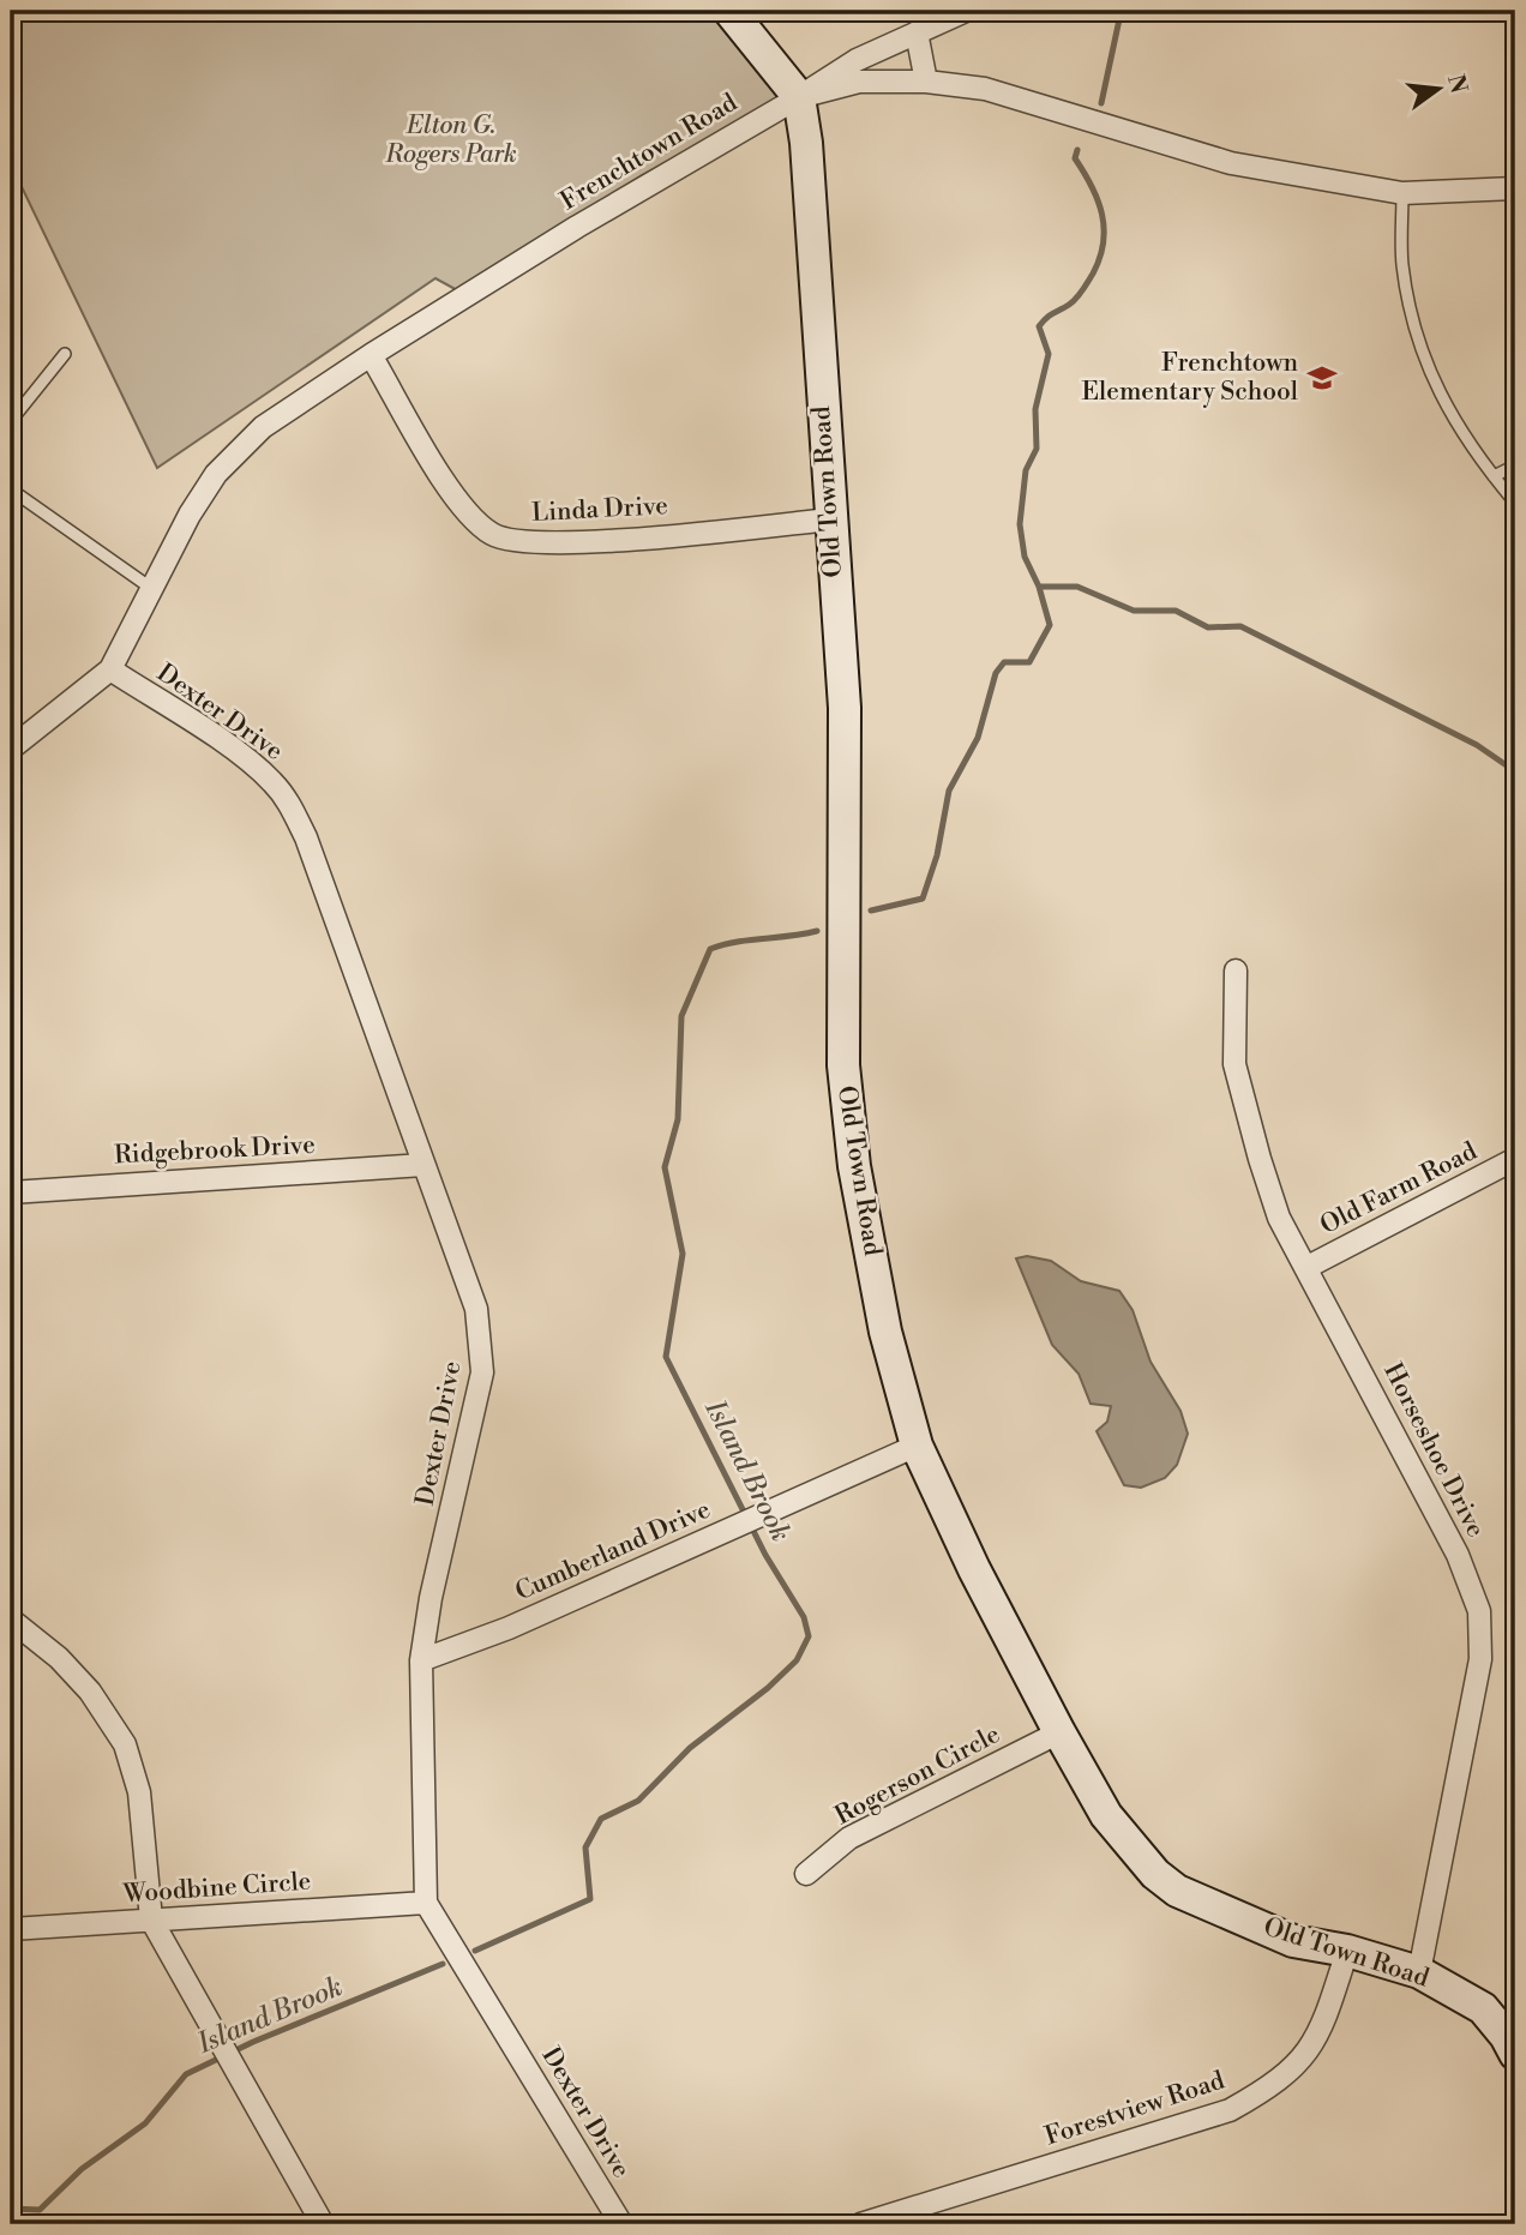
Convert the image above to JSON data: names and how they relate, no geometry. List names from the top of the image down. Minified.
{"streets":{"main road":["Old Town Road"],"street":["Frenchtown Road","Linda Drive","Dexter Drive","Ridgebrook Drive","Old Farm Road","Horseshoe Drive","Cumberland Drive","Rogerson Circle","Woodbine Circle","Forestview Road"]},"crossings":[["Frenchtown Road","Old Town Road"],["Frenchtown Road","Linda Drive"],["Frenchtown Road","Dexter Drive"],["Old Town Road","Linda Drive"],["Old Town Road","Horseshoe Drive"],["Old Town Road","Cumberland Drive"],["Old Town Road","Rogerson Circle"],["Old Town Road","Forestview Road"],["Dexter Drive","Ridgebrook Drive"],["Dexter Drive","Cumberland Drive"],["Dexter Drive","Woodbine Circle"],["Old Farm Road","Horseshoe Drive"]],"water":["Island Brook"],"parks":["Elton G. Rogers Park"],"places":{"school or university":["Frenchtown Elementary School"]},"north":"right"}
